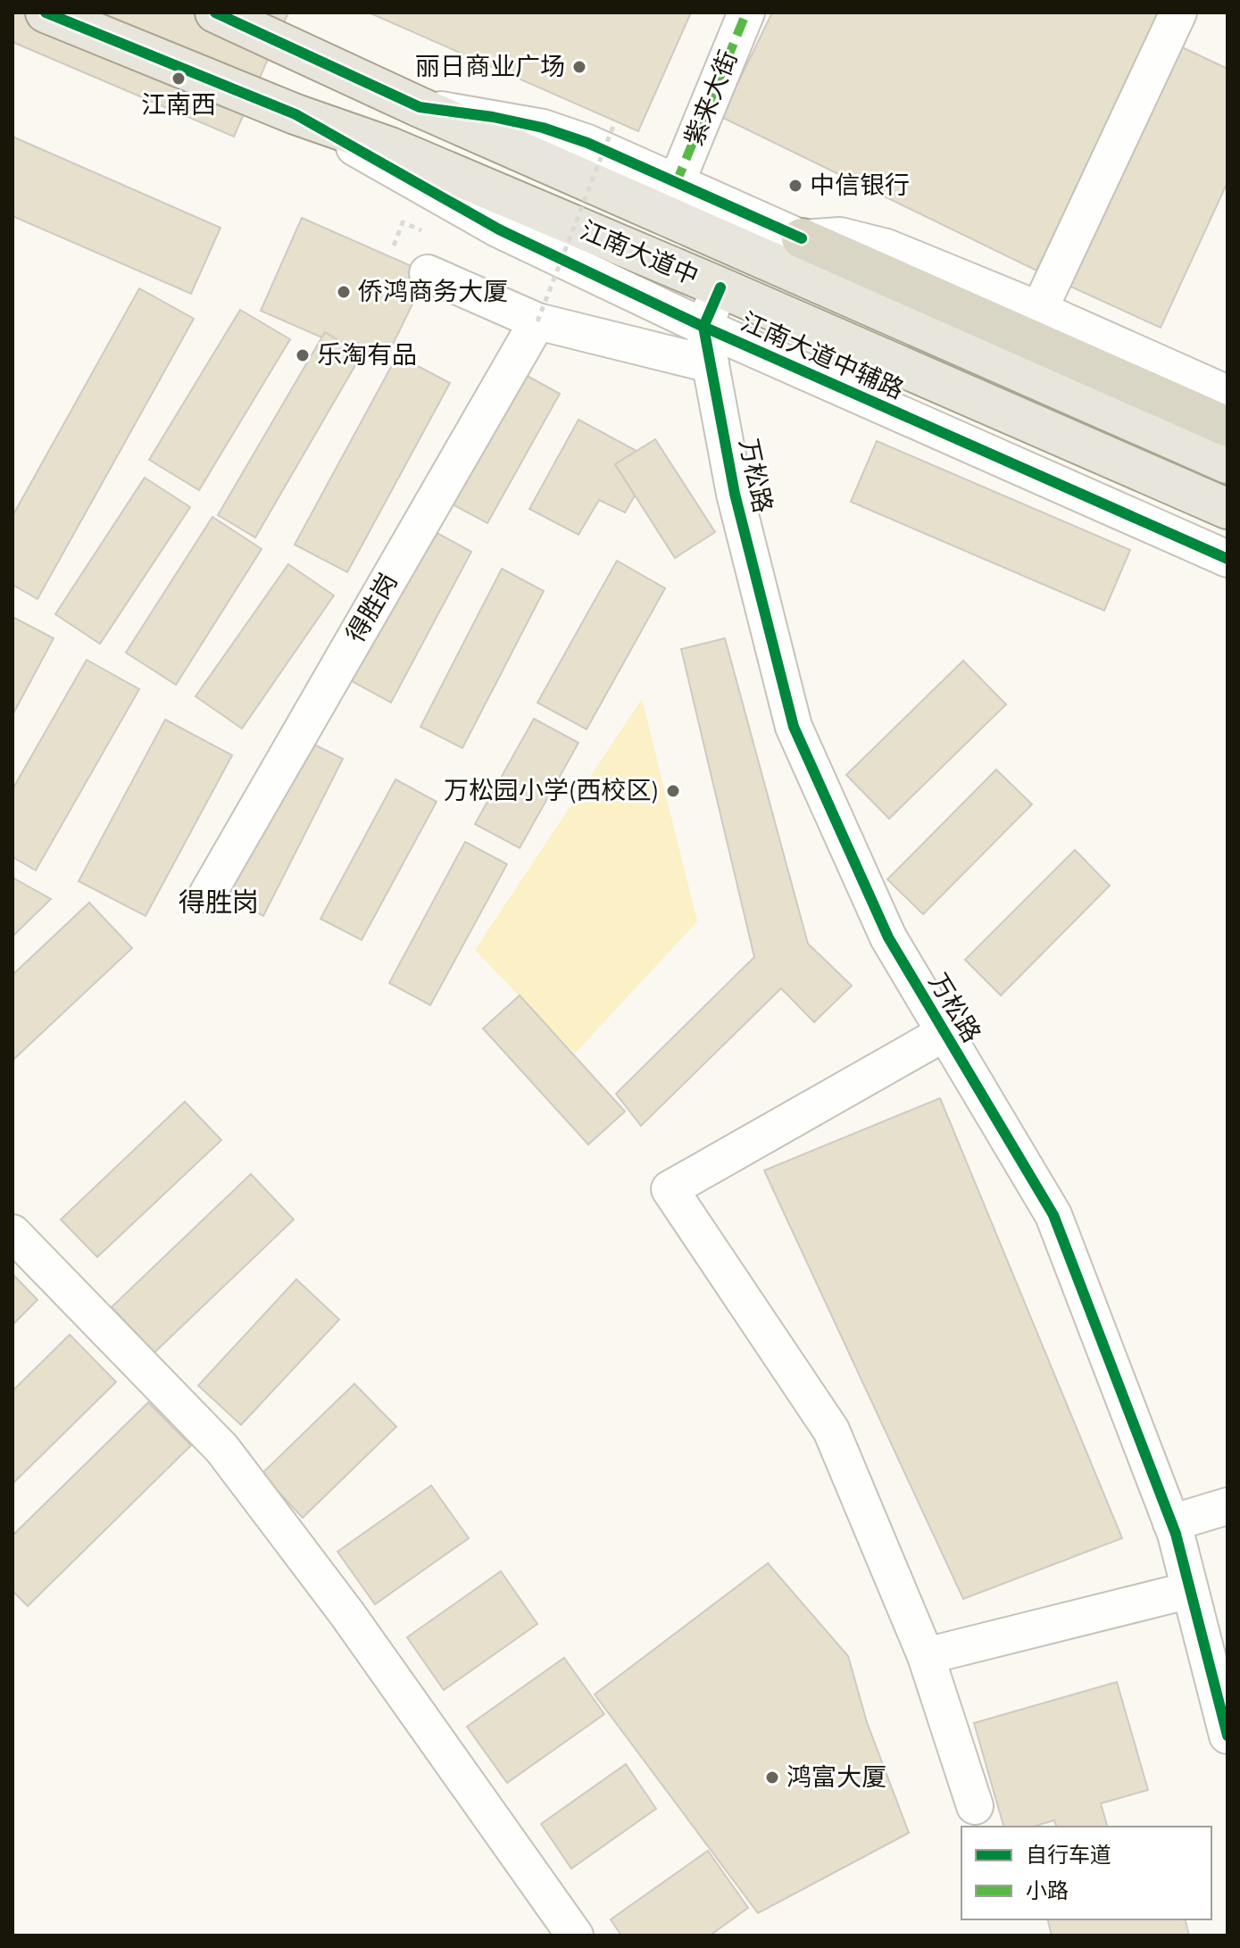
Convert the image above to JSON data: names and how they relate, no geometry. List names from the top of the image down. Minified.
{"streets":{"main road":["江南大道中"],"street":["紫来大街","江南大道中辅路","万松路","得胜岗"]},"crossings":[["江南大道中","江南大道中辅路"],["江南大道中辅路","万松路"]],"districts":["得胜岗"],"places":["丽日商业广场","江南西","中信银行","侨鸿商务大厦","乐淘有品","万松园小学(西校区)","鸿富大厦"],"legend":["自行车道","小路"]}
